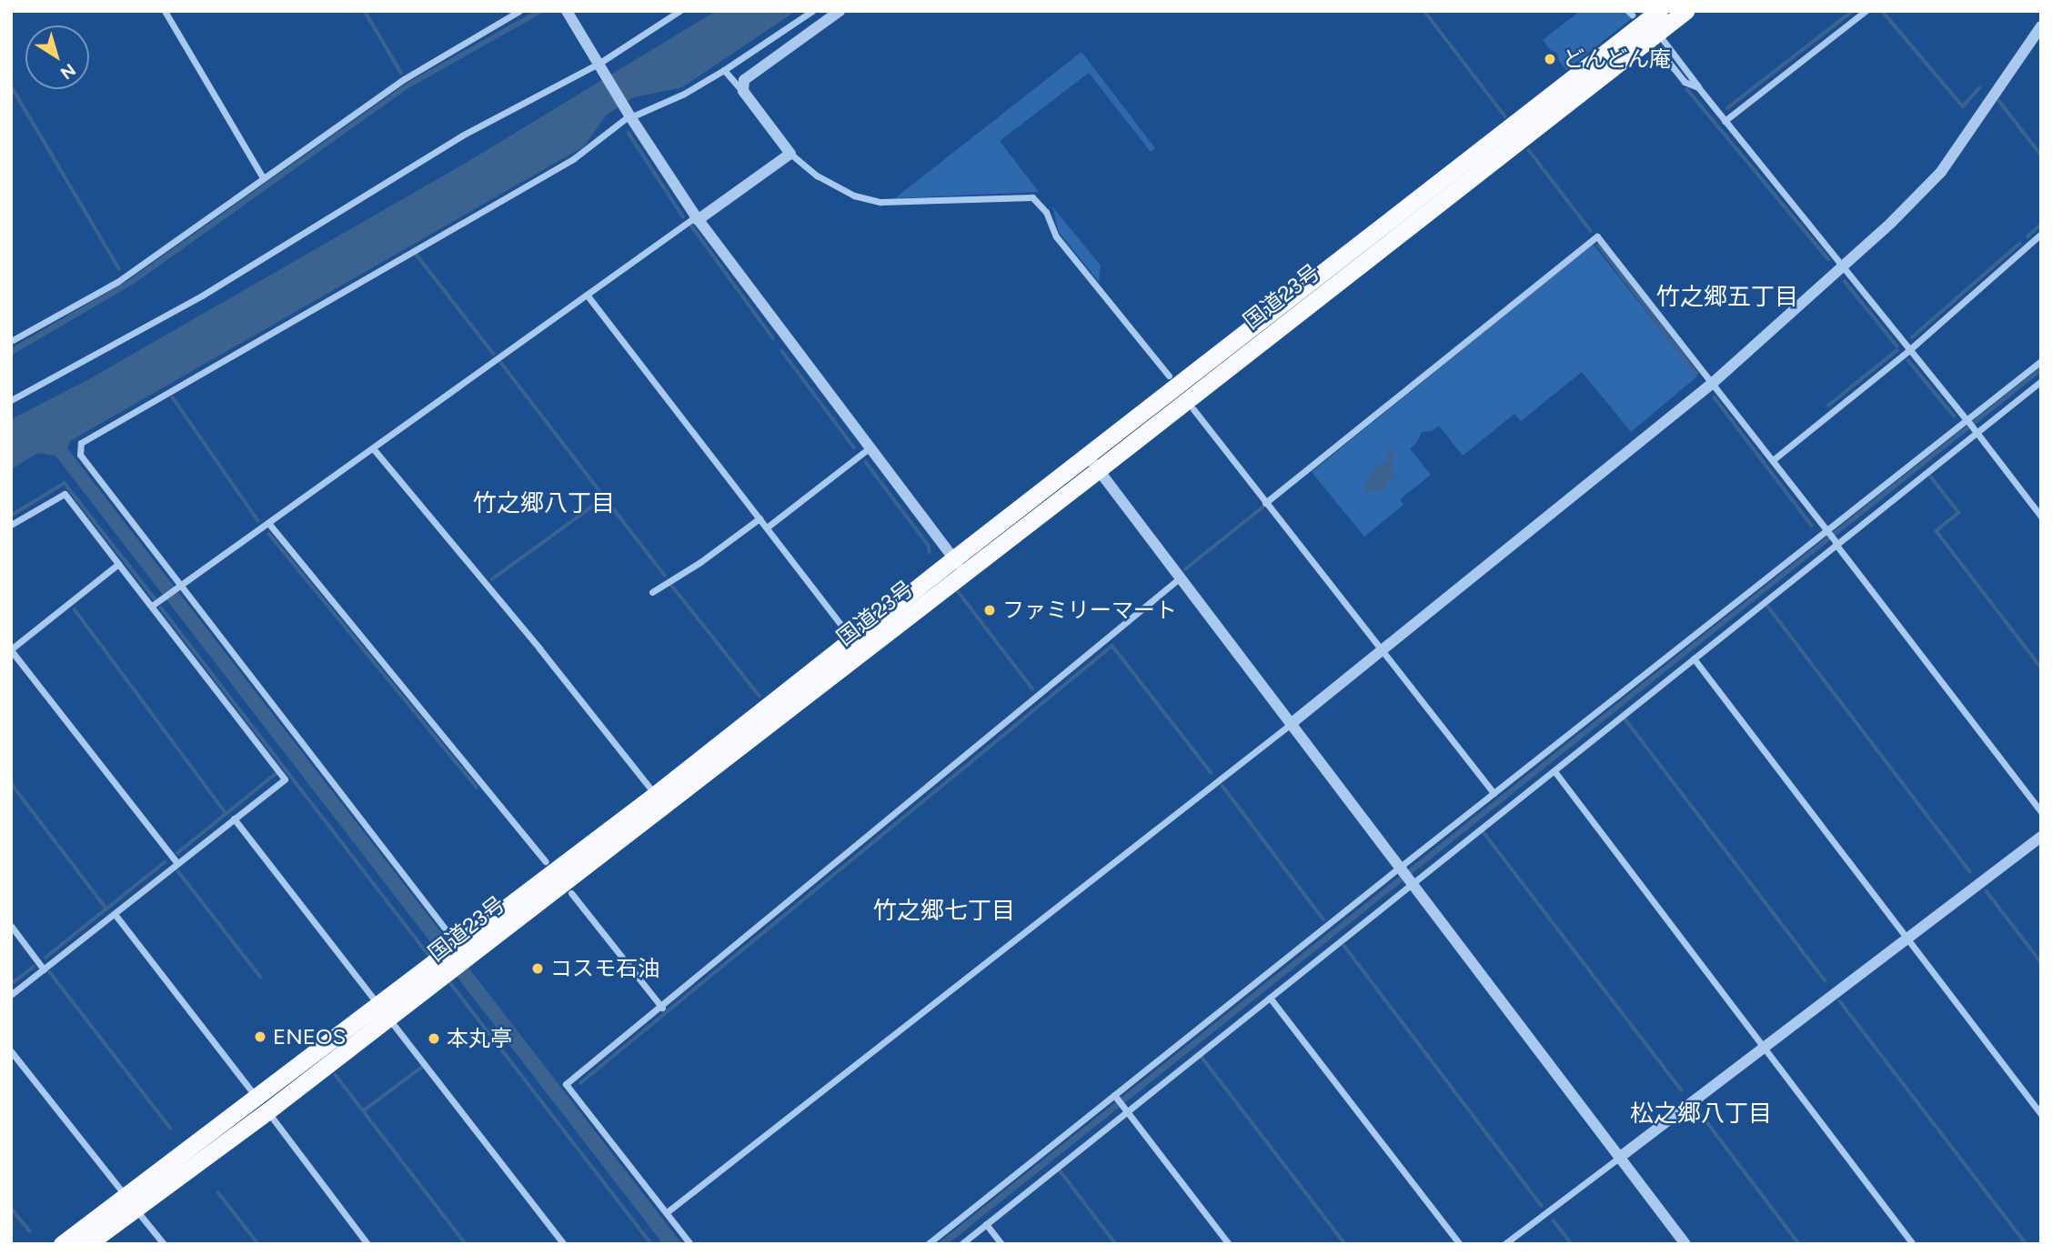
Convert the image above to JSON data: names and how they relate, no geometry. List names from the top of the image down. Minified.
{"streets":{"highway":["国道23号"]},"districts":["竹之郷五丁目","竹之郷八丁目","竹之郷七丁目","松之郷八丁目"],"places":["どんどん庵","ファミリーマート","コスモ石油","ENEOS","本丸亭"],"north":"bottom right"}
